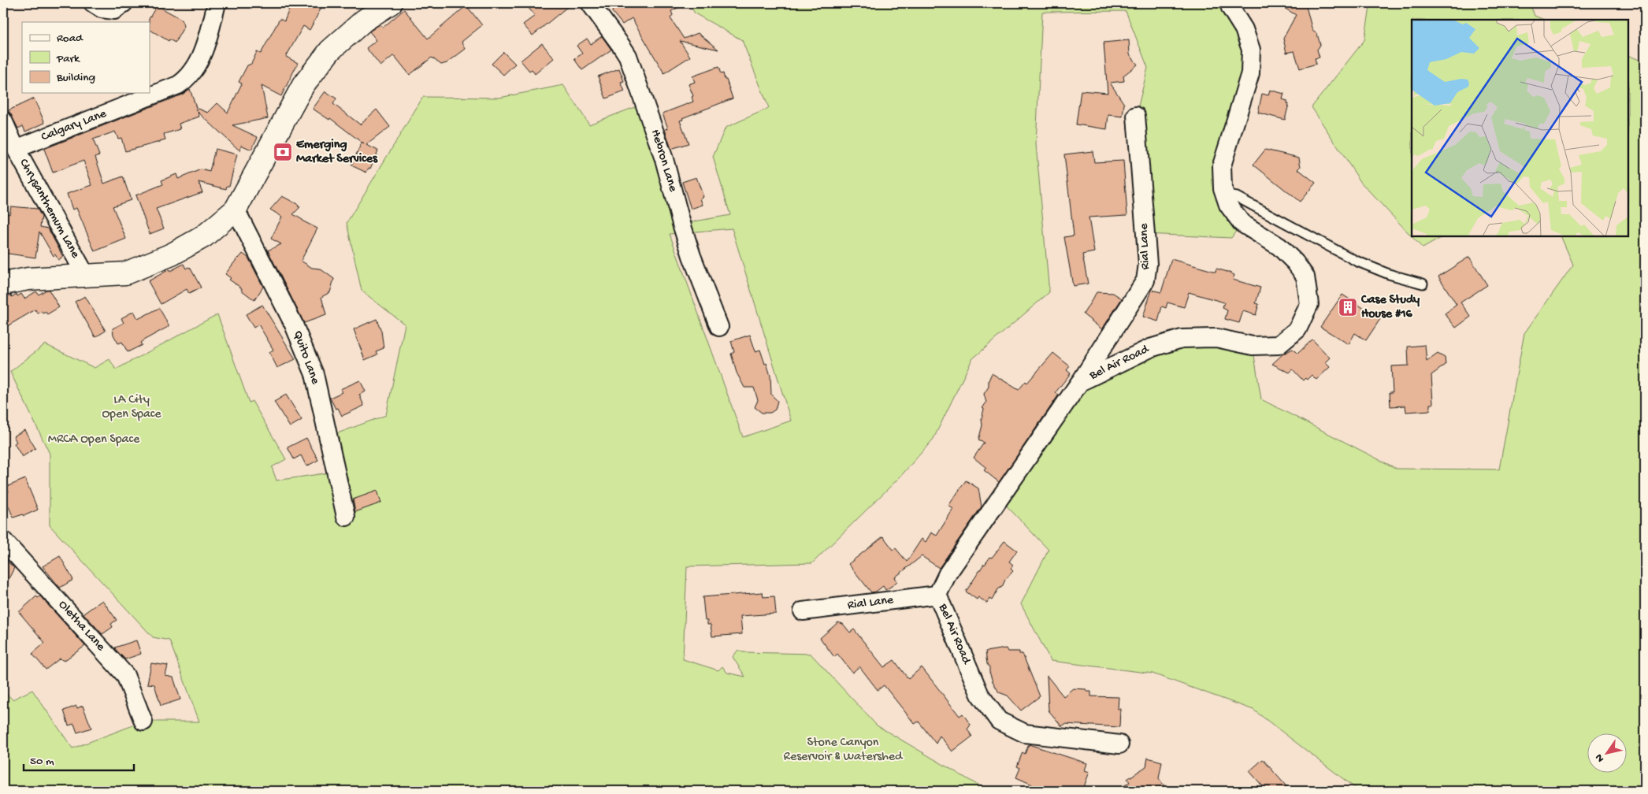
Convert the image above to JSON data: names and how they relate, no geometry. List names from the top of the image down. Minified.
{"streets":{"street":["Calgary Lane","Hebron Lane","Chrysanthemum Lane","Rial Lane","Quito Lane","Bel Air Road","Oletha Lane"]},"crossings":[["Calgary Lane","Chrysanthemum Lane"],["Rial Lane","Bel Air Road"]],"parks":["LA City Open Space","MRCA Open Space","Stone Canyon Reservoir & Watershed"],"places":{"bank":["Emerging Market Services"],"building":["Case Study House #16"]},"legend":["Road","Park","Building"],"scale_bar":"50 m","north":"bottom left"}
